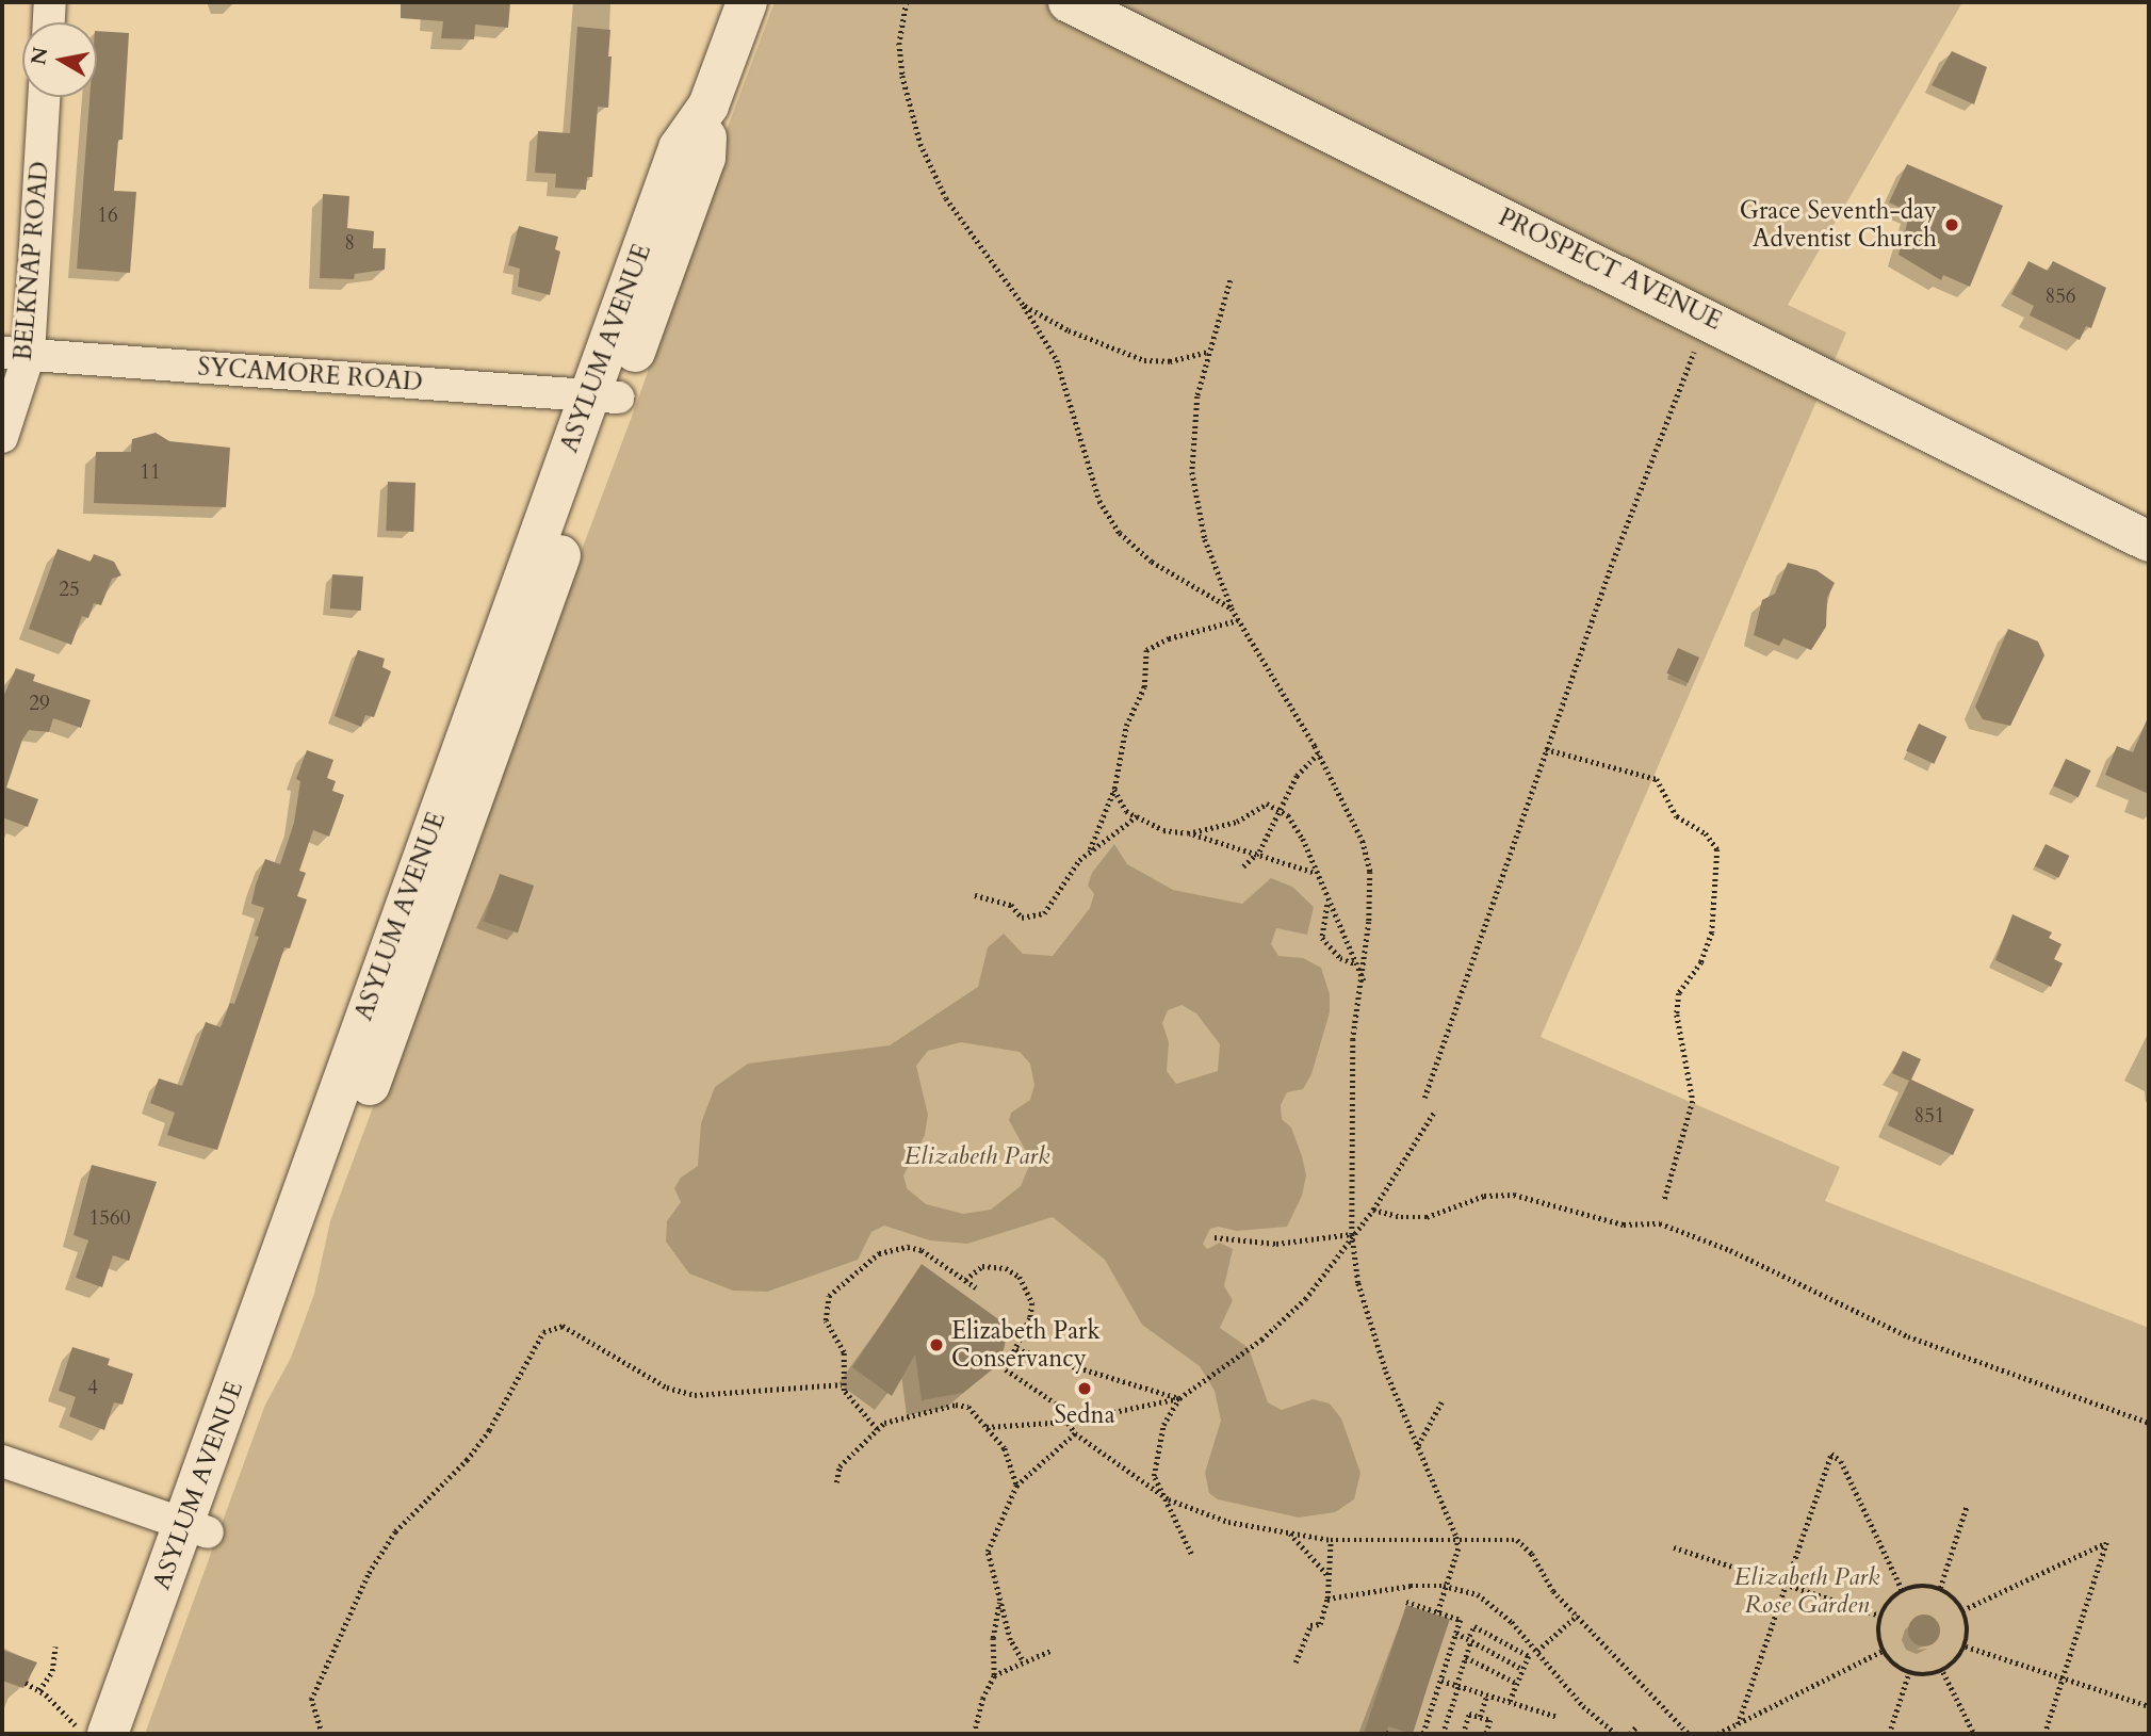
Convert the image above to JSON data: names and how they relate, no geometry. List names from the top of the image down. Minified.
{"streets":{"main road":["PROSPECT AVENUE","ASYLUM AVENUE"],"street":["BELKNAP ROAD","SYCAMORE ROAD"]},"crossings":[["BELKNAP ROAD","SYCAMORE ROAD"],["ASYLUM AVENUE","SYCAMORE ROAD"]],"parks":["Elizabeth Park","Elizabeth Park Rose Garden"],"places":["Grace Seventh-day Adventist Church","Elizabeth Park Conservancy","Sedna"],"house_numbers":["16","8","856","11","25","29","851","1560","4"],"north":"left"}
